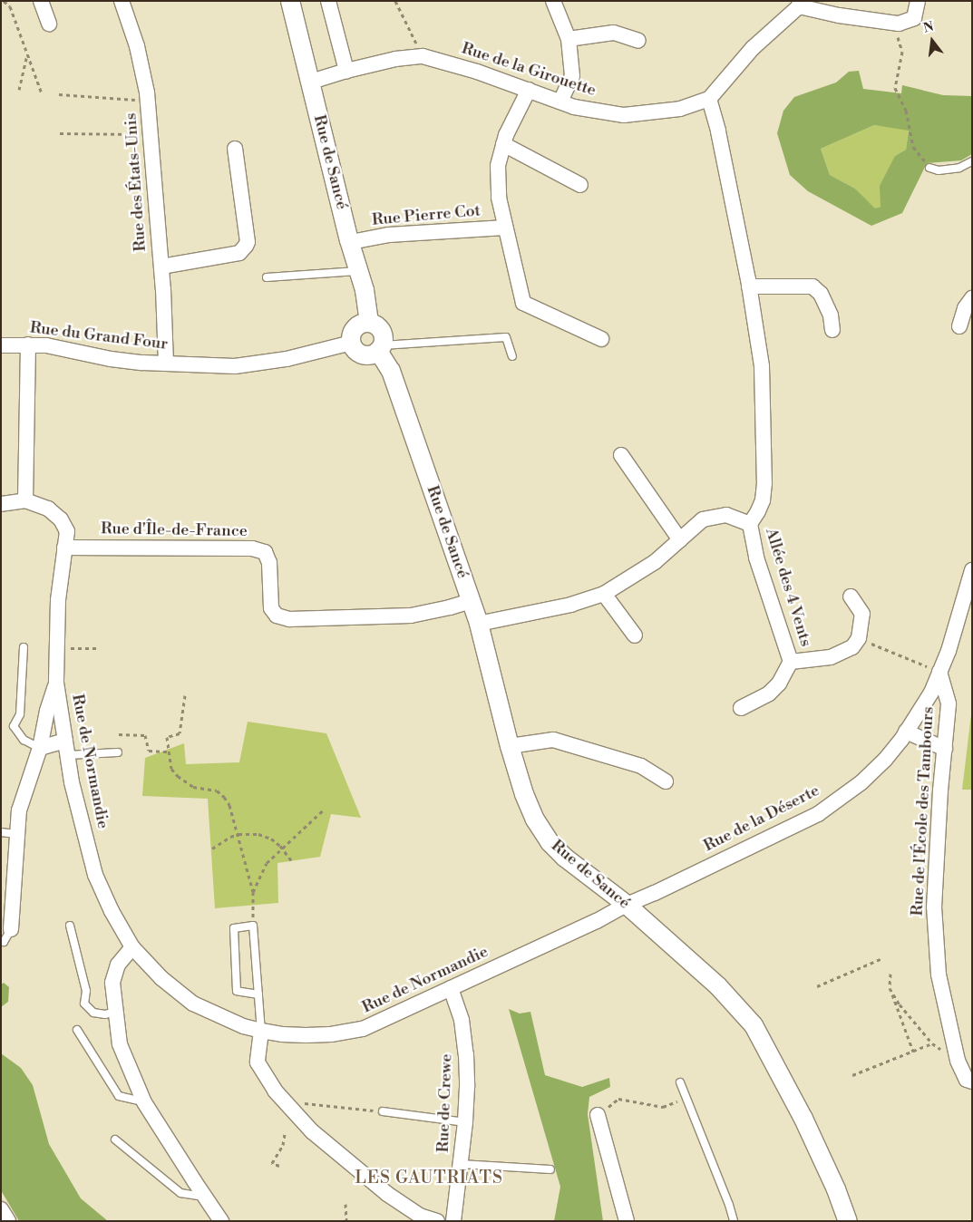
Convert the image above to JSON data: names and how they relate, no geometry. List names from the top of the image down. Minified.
{"streets":{"street":["Rue de la Girouette","Rue de Sancé","Rue des États-Unis","Rue Pierre Cot","Rue du Grand Four","Rue d'Île-de-France","Allée des 4 Vents","Rue de Normandie","Rue de l'École des Tambours","Rue de la Déserte","Rue de Crewe"]},"crossings":[["Rue de la Girouette","Rue de Sancé"],["Rue de la Girouette","Rue Pierre Cot"],["Rue de Sancé","Rue Pierre Cot"],["Rue de Sancé","Rue du Grand Four"],["Rue de Sancé","Rue d'Île-de-France"],["Rue de Sancé","Rue de Normandie"],["Rue de Sancé","Rue de la Déserte"],["Rue des États-Unis","Rue du Grand Four"],["Rue d'Île-de-France","Rue de Normandie"],["Rue de Normandie","Rue de la Déserte"],["Rue de Normandie","Rue de Crewe"],["Rue de l'École des Tambours","Rue de la Déserte"]],"districts":["LES GAUTRIATS"],"north":"top"}
